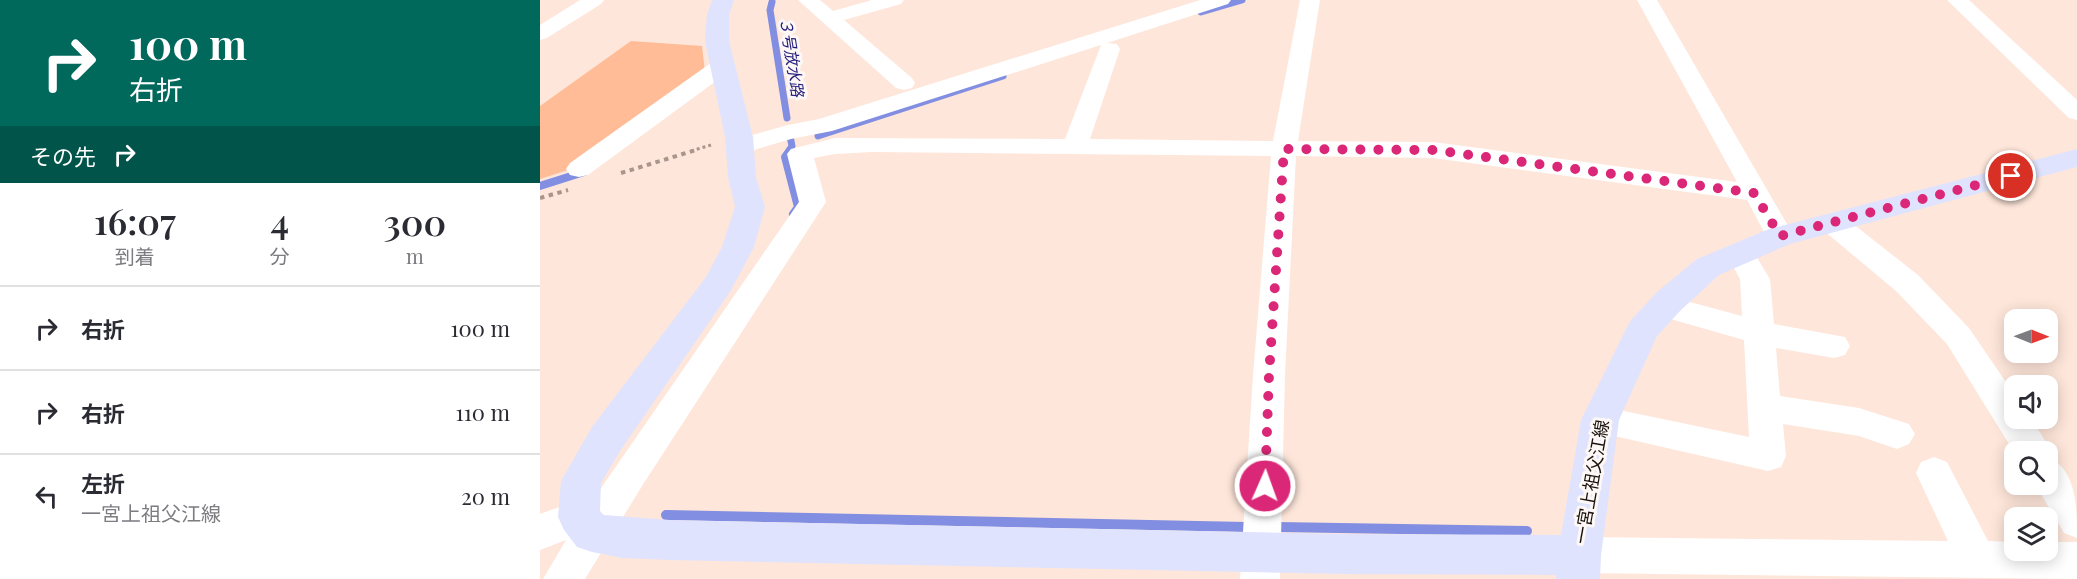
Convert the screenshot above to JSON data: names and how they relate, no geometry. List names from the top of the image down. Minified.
{"streets":{"street":["一宮上祖父江線"]},"water":["３号放水路"],"north":"right","page":{"turn":["100 m","右折"],"then":"その先","eta":["16:07","到着","4","分","300","m"],"list":[{"name":"右折","value":"100 m"},{"name":"右折","value":"110 m"},{"name":"左折","note":"一宮上祖父江線","value":"20 m"}]}}
